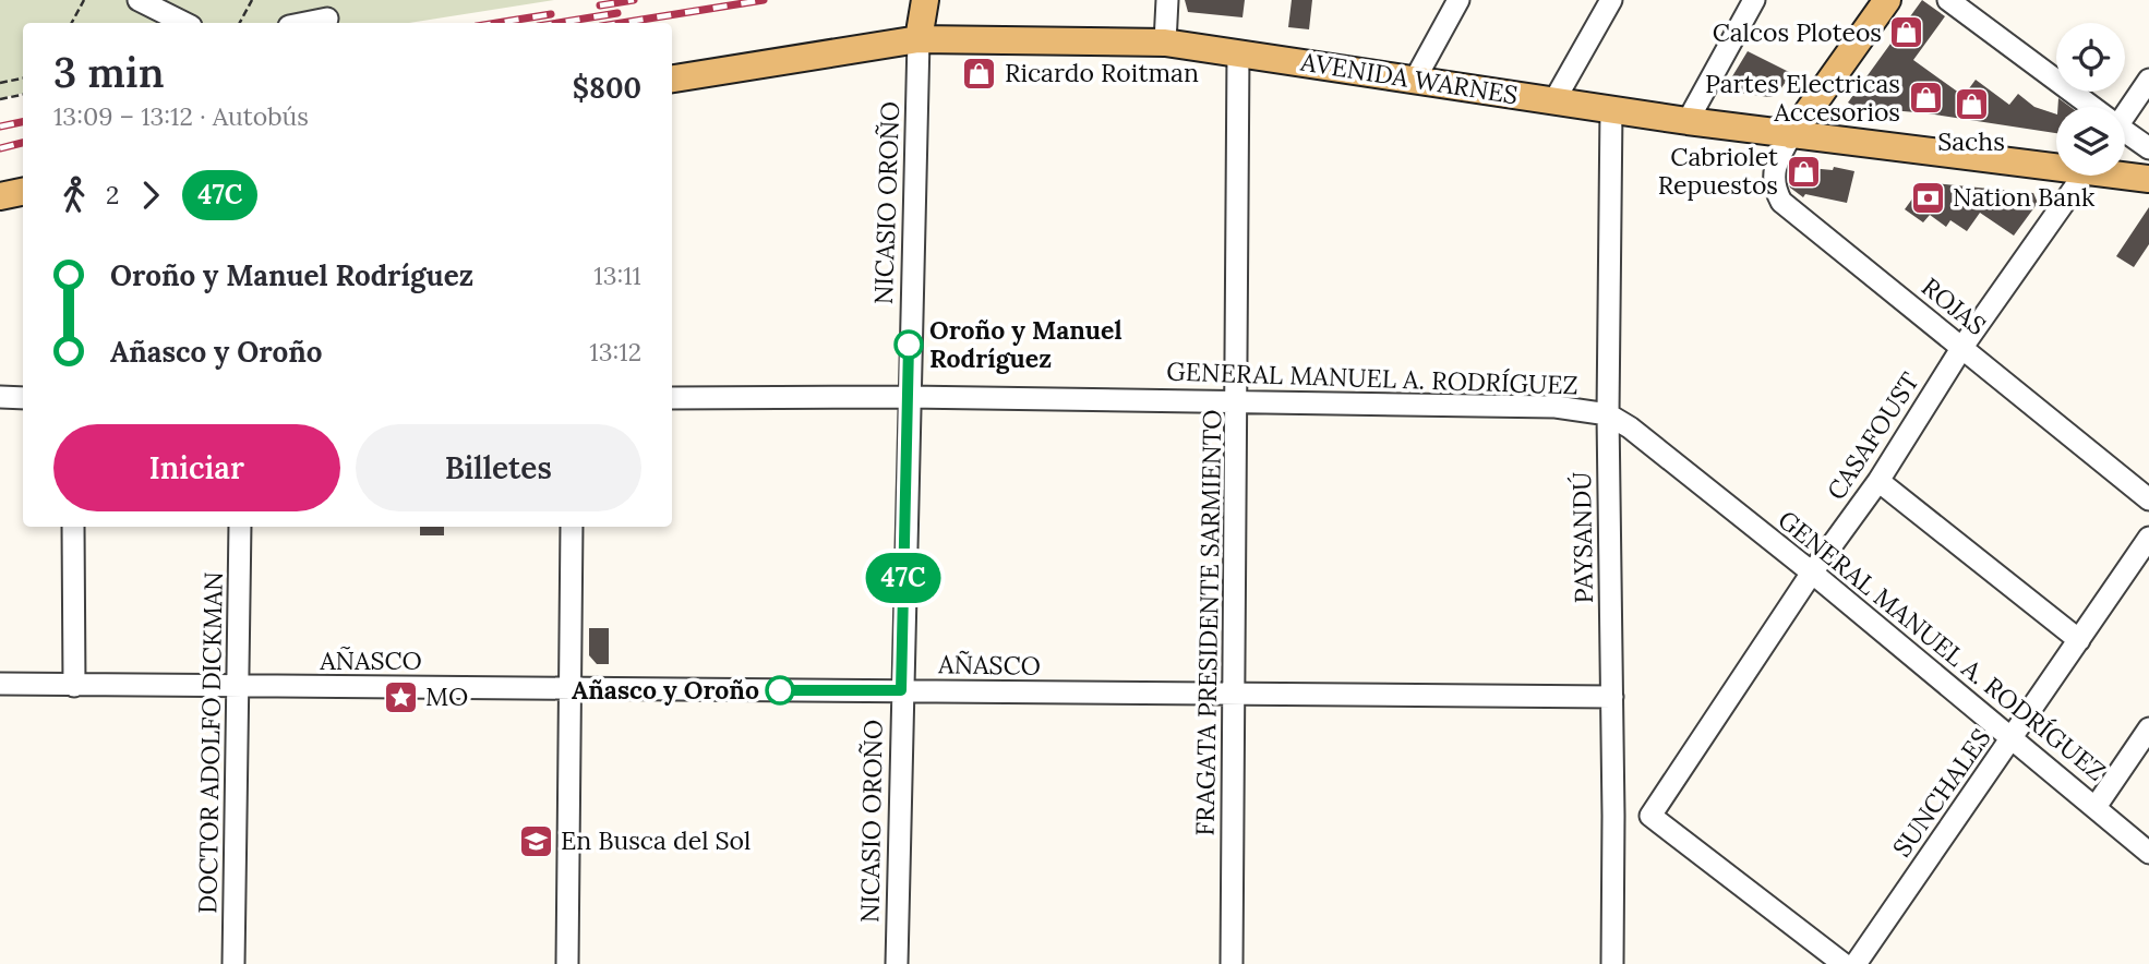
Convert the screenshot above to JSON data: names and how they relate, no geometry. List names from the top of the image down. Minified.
{"streets":{"main road":["AVENIDA WARNES"],"street":["NICASIO OROÑO","ROJAS","GENERAL MANUEL A. RODRÍGUEZ","CASAFOUST","PAYSANDÚ","FRAGATA PRESIDENTE SARMIENTO","AÑASCO","DOCTOR ADOLFO DICKMAN","SUNCHALES"]},"crossings":[["AVENIDA WARNES","NICASIO OROÑO"],["AVENIDA WARNES","ROJAS"],["AVENIDA WARNES","PAYSANDÚ"],["AVENIDA WARNES","FRAGATA PRESIDENTE SARMIENTO"],["NICASIO OROÑO","GENERAL MANUEL A. RODRÍGUEZ"],["NICASIO OROÑO","AÑASCO"],["ROJAS","CASAFOUST"],["GENERAL MANUEL A. RODRÍGUEZ","CASAFOUST"],["GENERAL MANUEL A. RODRÍGUEZ","PAYSANDÚ"],["GENERAL MANUEL A. RODRÍGUEZ","FRAGATA PRESIDENTE SARMIENTO"],["GENERAL MANUEL A. RODRÍGUEZ","SUNCHALES"],["PAYSANDÚ","AÑASCO"],["FRAGATA PRESIDENTE SARMIENTO","AÑASCO"],["AÑASCO","DOCTOR ADOLFO DICKMAN"]],"places":{"shop":["Calcos Ploteos","Ricardo Roitman","Partes Electricas Accesorios","Sachs","Cabriolet Repuestos"],"bank":["Nation Bank"],"other":["Oroño y Manuel Rodríguez","Añasco y Oroño"],"place":["MO"],"school or university":["En Busca del Sol"]},"lines":["bus line 47C"],"page":{"on_map":"47C","heading":["3 min","13:09 – 13:12 · Autobús","$800"],"legs":["2","47C"],"list":[{"name":"Oroño y Manuel Rodríguez","value":"13:11"},{"name":"Añasco y Oroño","value":"13:12"}],"buttons":["Iniciar","Billetes"]}}
